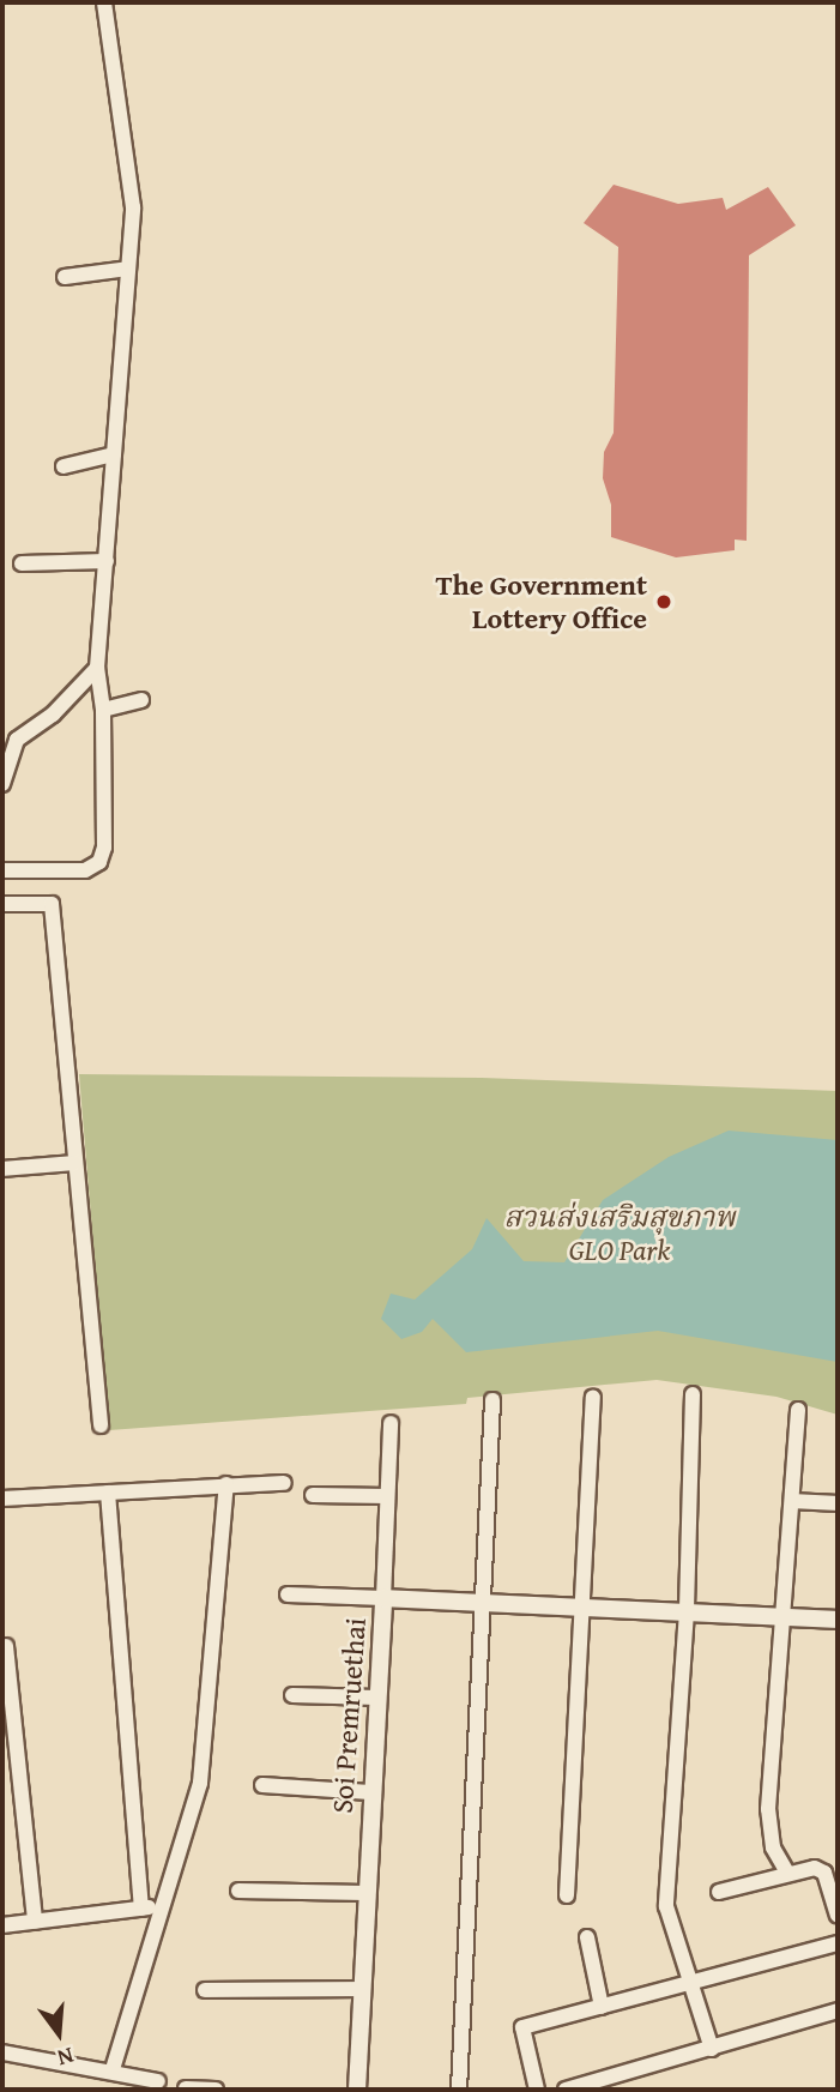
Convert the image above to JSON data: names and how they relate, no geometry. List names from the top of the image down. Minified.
{"streets":{"street":["Soi Premruethai"]},"parks":["สวนส่งเสริมสุขภาพ GLO Park"],"places":["The Government Lottery Office"],"north":"bottom"}
